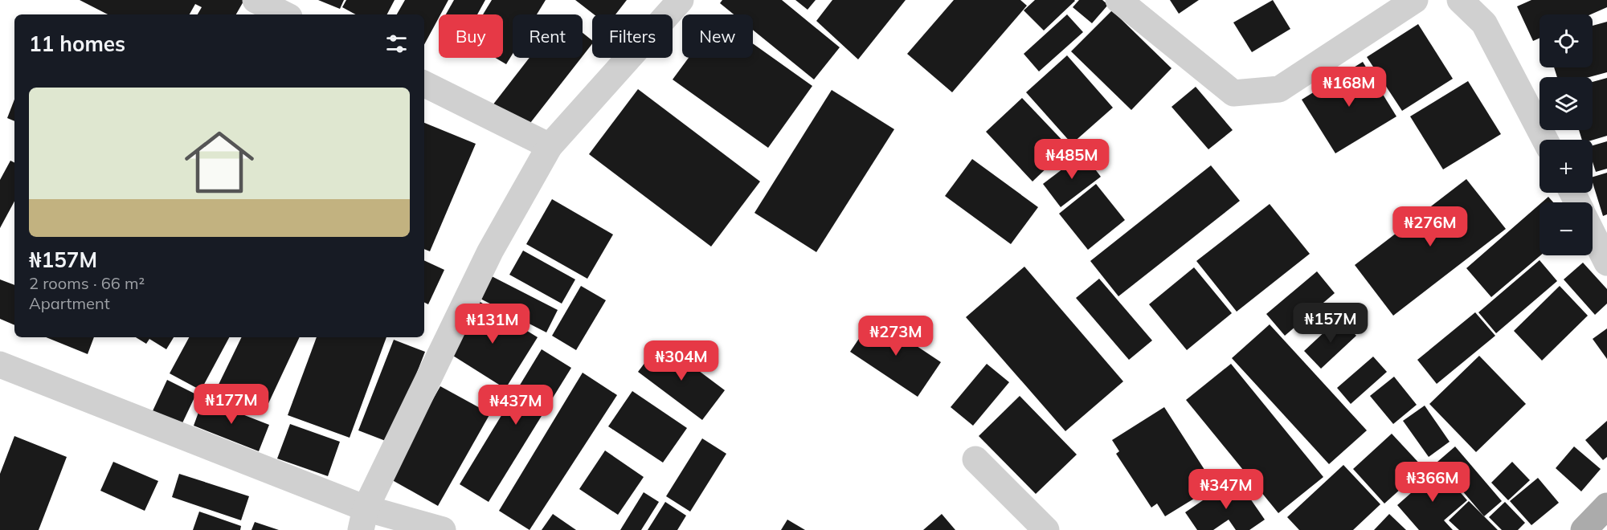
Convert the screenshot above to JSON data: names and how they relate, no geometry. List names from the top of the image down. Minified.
{"page":{"map_buttons":["+","−"],"chip":["Buy","Rent","Filters","New"],"heading":"11 homes","price":["₦168M","₦485M","₦276M","₦157M","₦131M","₦273M","₦304M","₦177M","₦437M","₦366M","₦347M"],"list":[{"name":"₦157M","note":"2 rooms · 66 m² · Apartment"}]}}
